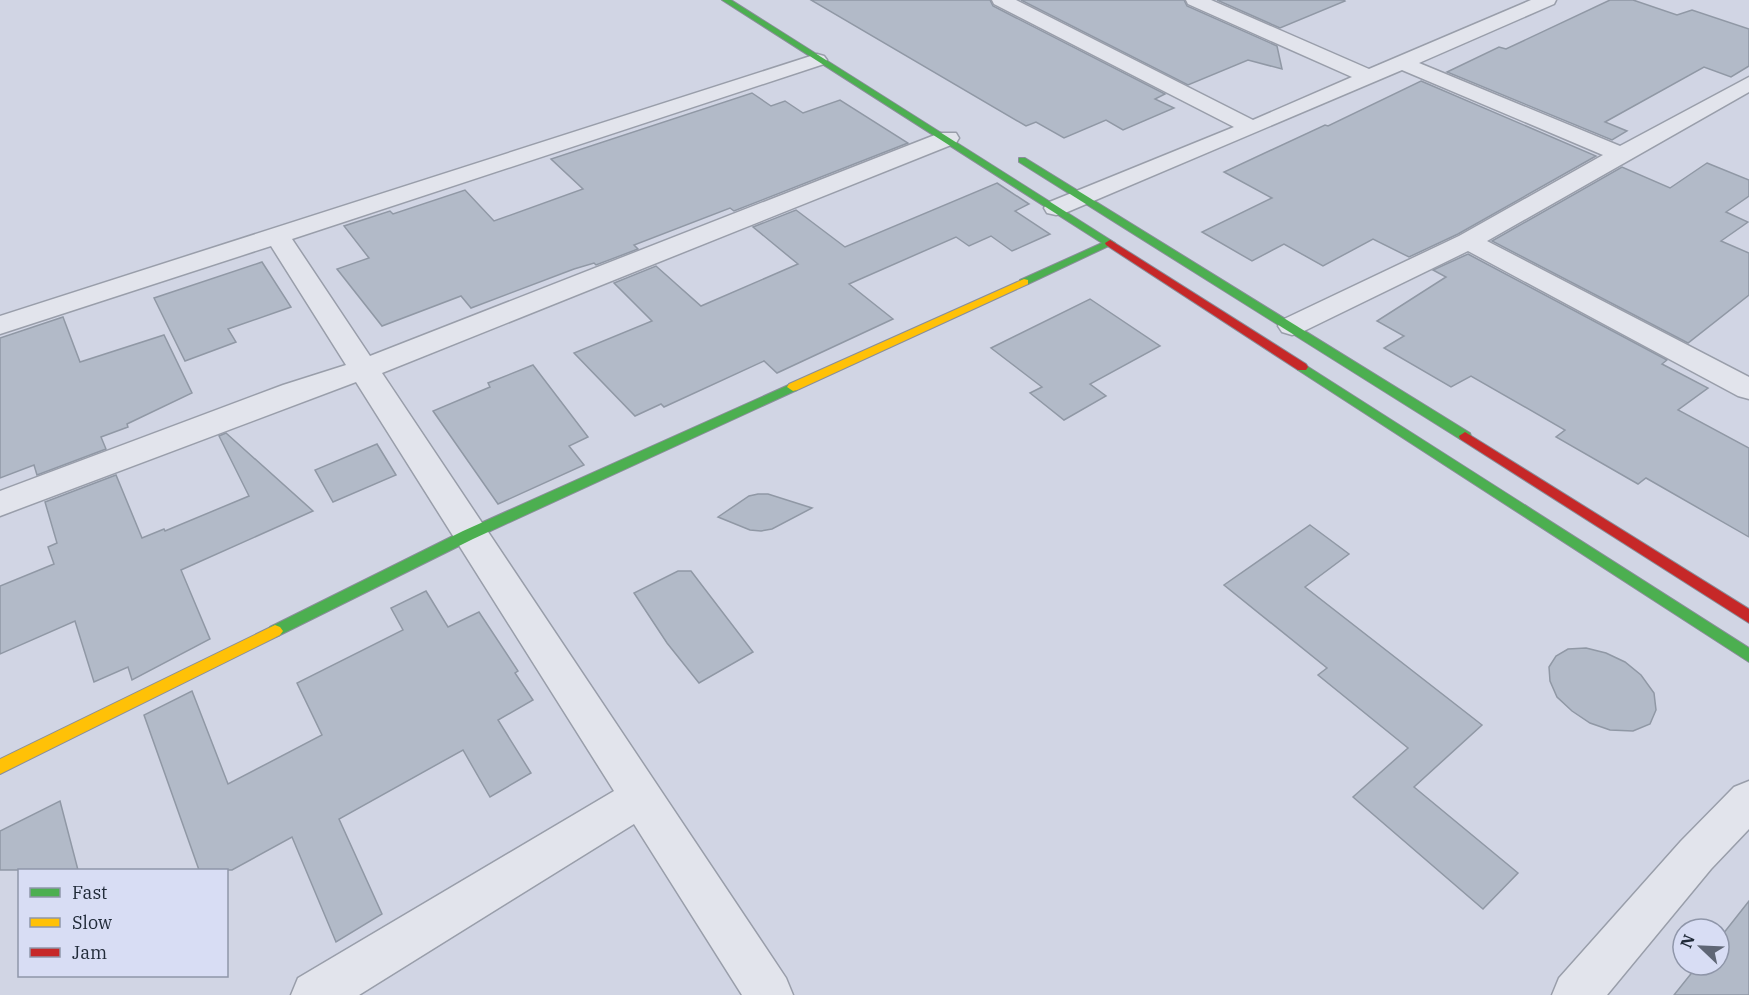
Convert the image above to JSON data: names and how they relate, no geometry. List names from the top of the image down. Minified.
{"legend":["Fast","Slow","Jam"],"north":"top left"}
